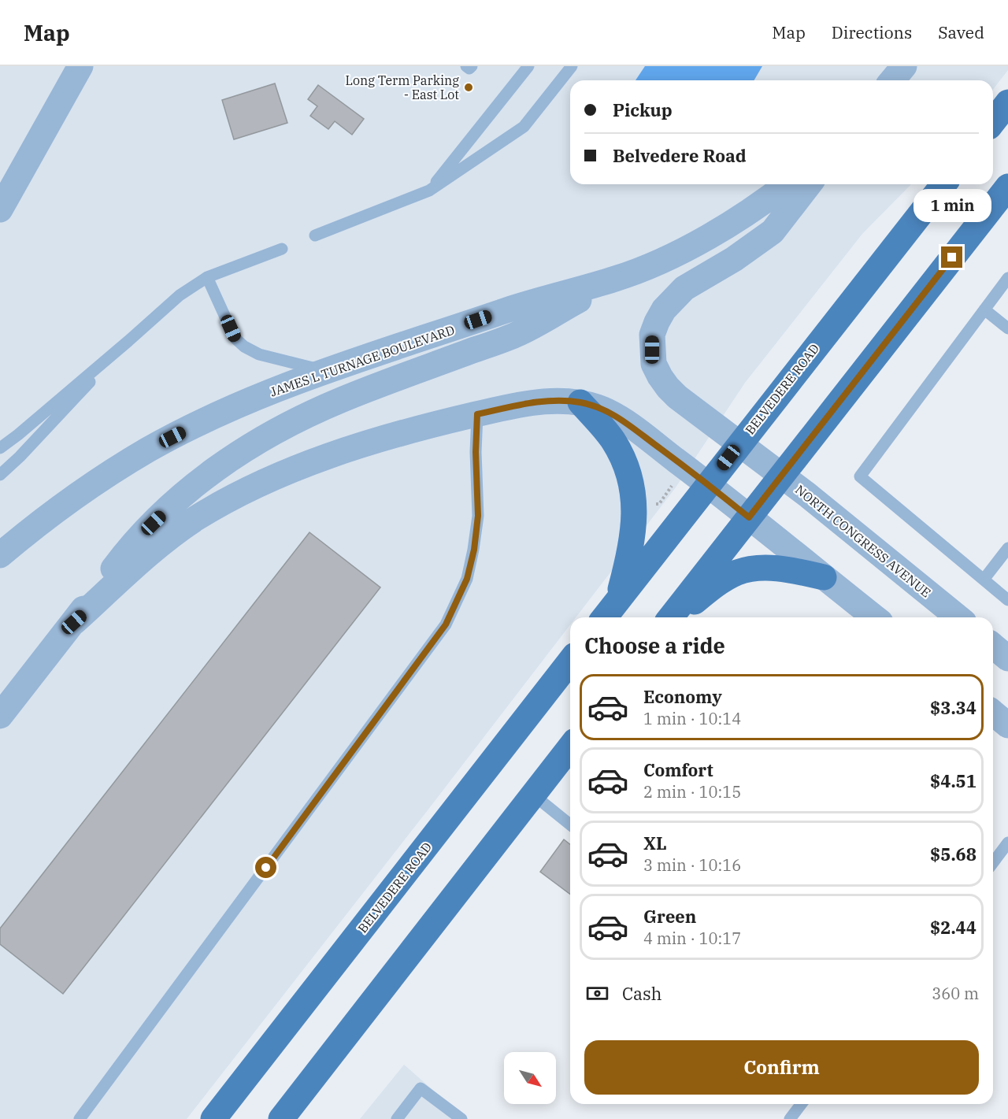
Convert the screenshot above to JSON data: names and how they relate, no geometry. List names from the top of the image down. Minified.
{"streets":{"main road":["BELVEDERE ROAD"],"street":["JAMES L TURNAGE BOULEVARD","NORTH CONGRESS AVENUE"]},"crossings":[["BELVEDERE ROAD","NORTH CONGRESS AVENUE"]],"places":["Long Term Parking - East Lot"],"north":"bottom right","page":{"header":"Map","nav":["Map","Directions","Saved"],"banner":["Pickup","Belvedere Road"],"bubble":"1 min","heading":"Choose a ride","list":[{"name":"Economy","note":"1 min · 10:14","value":"$3.34"},{"name":"Comfort","note":"2 min · 10:15","value":"$4.51"},{"name":"XL","note":"3 min · 10:16","value":"$5.68"},{"name":"Green","note":"4 min · 10:17","value":"$2.44"}],"pay":["Cash","360 m"],"buttons":"Confirm"}}
